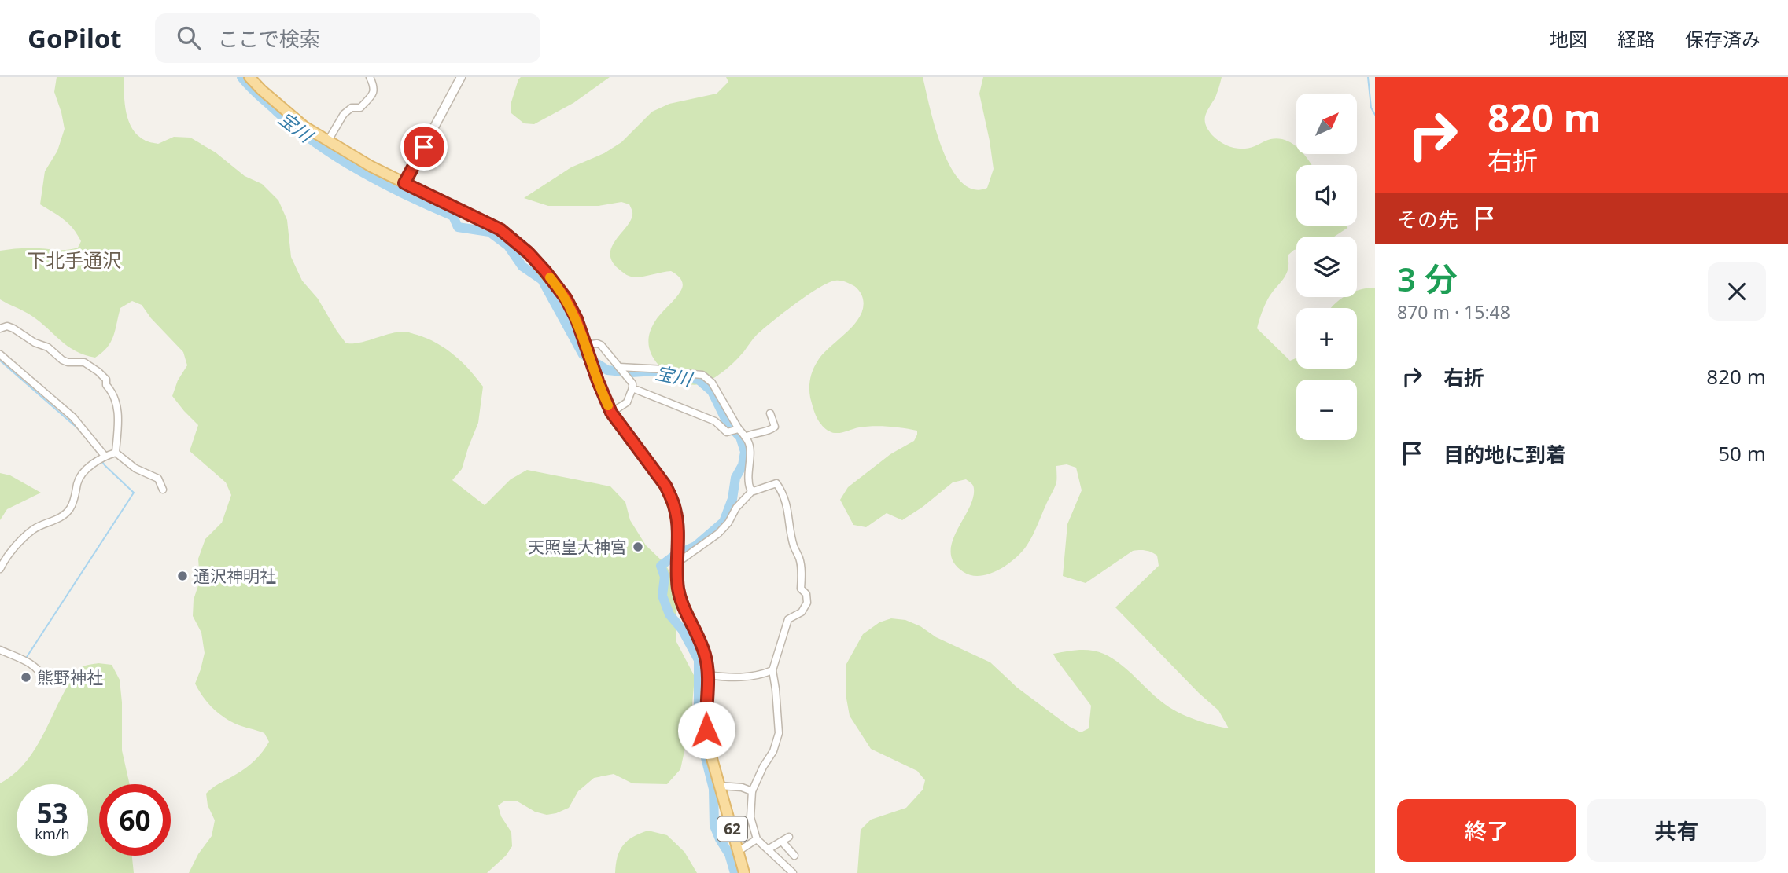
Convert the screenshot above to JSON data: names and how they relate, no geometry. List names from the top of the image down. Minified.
{"streets":{"main road":["62"]},"districts":["下北手通沢"],"water":["宝川"],"places":["天照皇大神宮","通沢神明社","熊野神社"],"north":"top right","page":{"header":"GoPilot","search":"ここで検索","nav":["地図","経路","保存済み"],"turn":["820 m","右折"],"map_buttons":["+","−"],"then":"その先","heading":["3 分","870 m · 15:48"],"list":[{"name":"右折","value":"820 m"},{"name":"目的地に到着","value":"50 m"}],"speed":"53 km/h","limit":"60","buttons":["終了","共有"]}}
